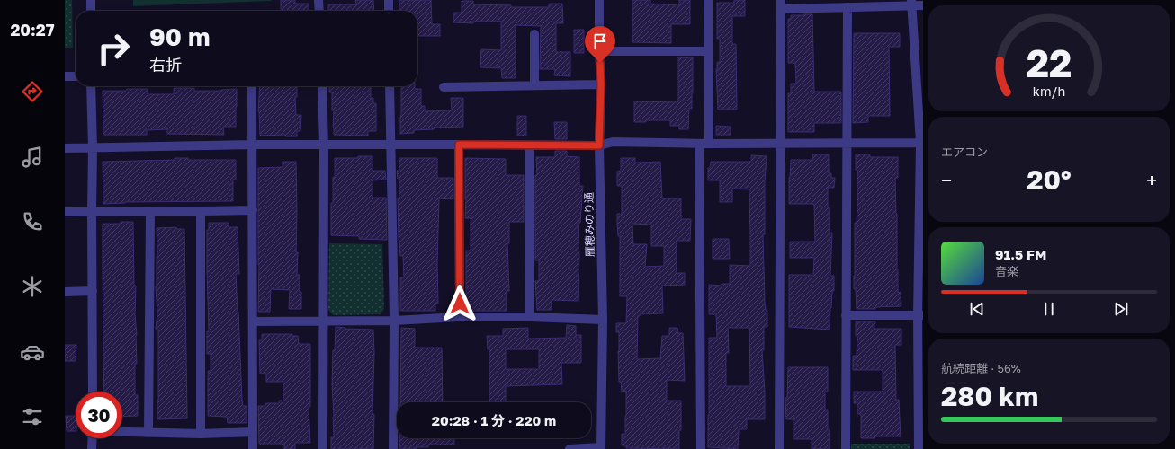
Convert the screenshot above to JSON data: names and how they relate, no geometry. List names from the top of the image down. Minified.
{"streets":{"street":["雁穂みのり通"]},"page":{"tabs":"20:27","turn":["90 m","右折"],"tile":["エアコン",["航続距離 · 56%","280 km"]],"heat":["−","20°","+"],"song":["91.5 FM","音楽"],"limit":"30","trip":"20:28 · 1 分 · 220 m","gauge":["22","km/h"]}}
